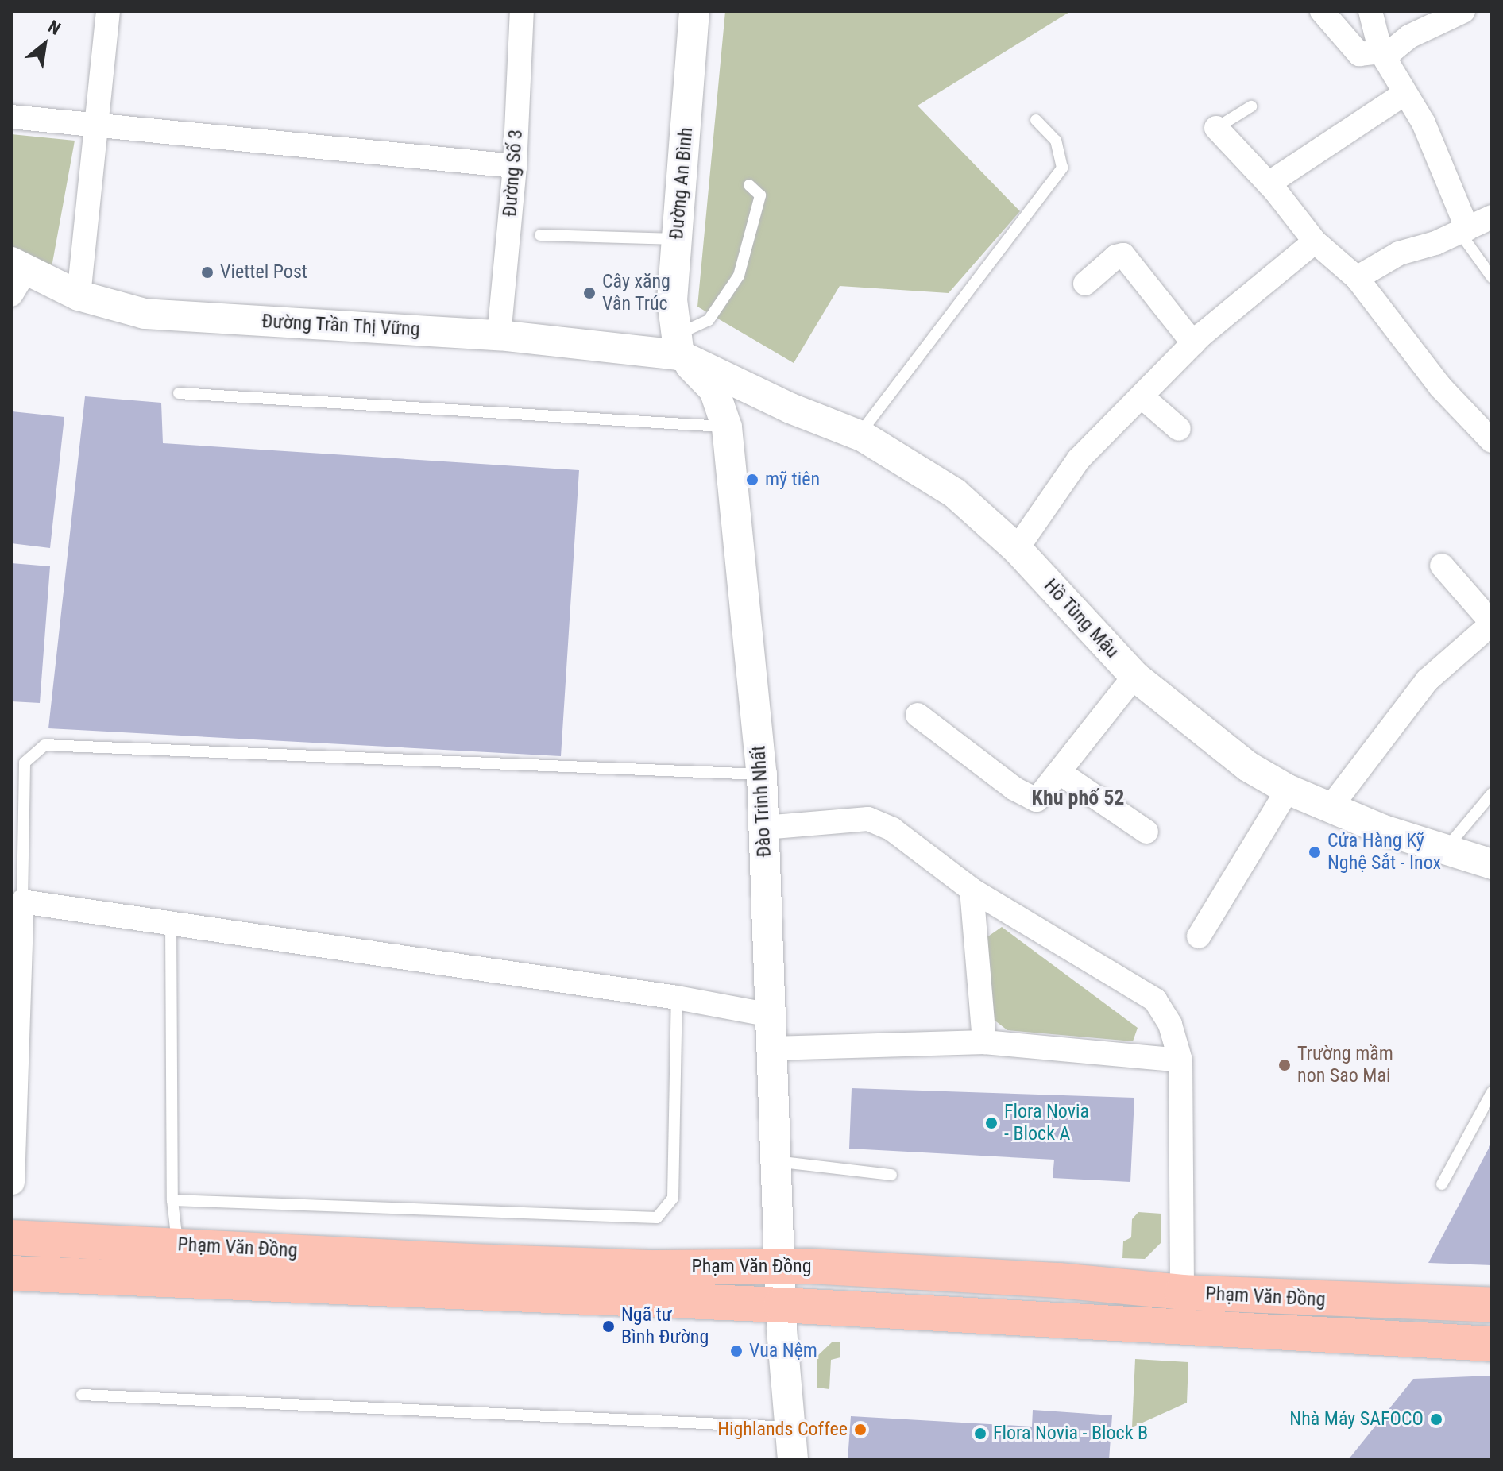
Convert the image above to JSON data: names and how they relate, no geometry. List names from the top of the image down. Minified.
{"streets":{"highway":["Phạm Văn Đồng"],"street":["Đường Số 3","Đường An Bình","Đường Trần Thị Vững","Hồ Tùng Mậu","Đào Trinh Nhất"]},"crossings":[["Đường Số 3","Đường Trần Thị Vững"],["Đường An Bình","Đường Trần Thị Vững"],["Đường An Bình","Hồ Tùng Mậu"],["Đường An Bình","Đào Trinh Nhất"],["Đường Trần Thị Vững","Hồ Tùng Mậu"],["Đường Trần Thị Vững","Đào Trinh Nhất"],["Hồ Tùng Mậu","Đào Trinh Nhất"],["Đào Trinh Nhất","Phạm Văn Đồng"]],"districts":["Khu phố 52"],"places":["Viettel Post","Cây xăng Vân Trúc","mỹ tiên","Cửa Hàng Kỹ Nghệ Sắt - Inox","Trường mầm non Sao Mai","Flora Novia - Block A","Ngã tư Bình Đường","Vua Nệm","Nhà Máy SAFOCO","Highlands Coffee","Flora Novia - Block B"],"north":"top right"}
